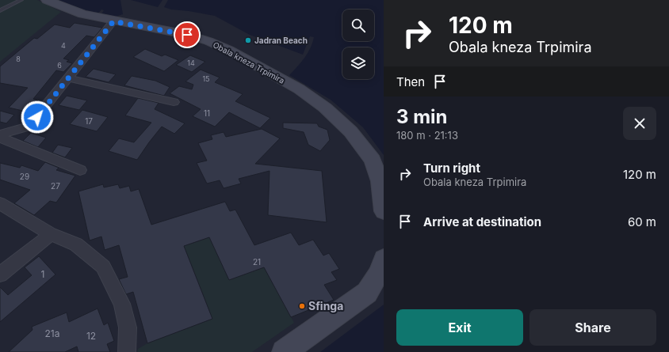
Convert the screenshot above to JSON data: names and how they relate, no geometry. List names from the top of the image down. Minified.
{"streets":{"street":["Obala kneza Trpimira"]},"places":["Jadran Beach","Sfinga"],"house_numbers":["4","8","14","6","15","11","17","29","27","21","1","21a","12"],"page":{"turn":["120 m","Obala kneza Trpimira"],"then":"Then","heading":["3 min","180 m · 21:13"],"list":[{"name":"Turn right","note":"Obala kneza Trpimira","value":"120 m"},{"name":"Arrive at destination","value":"60 m"}],"buttons":["Exit","Share"]}}
